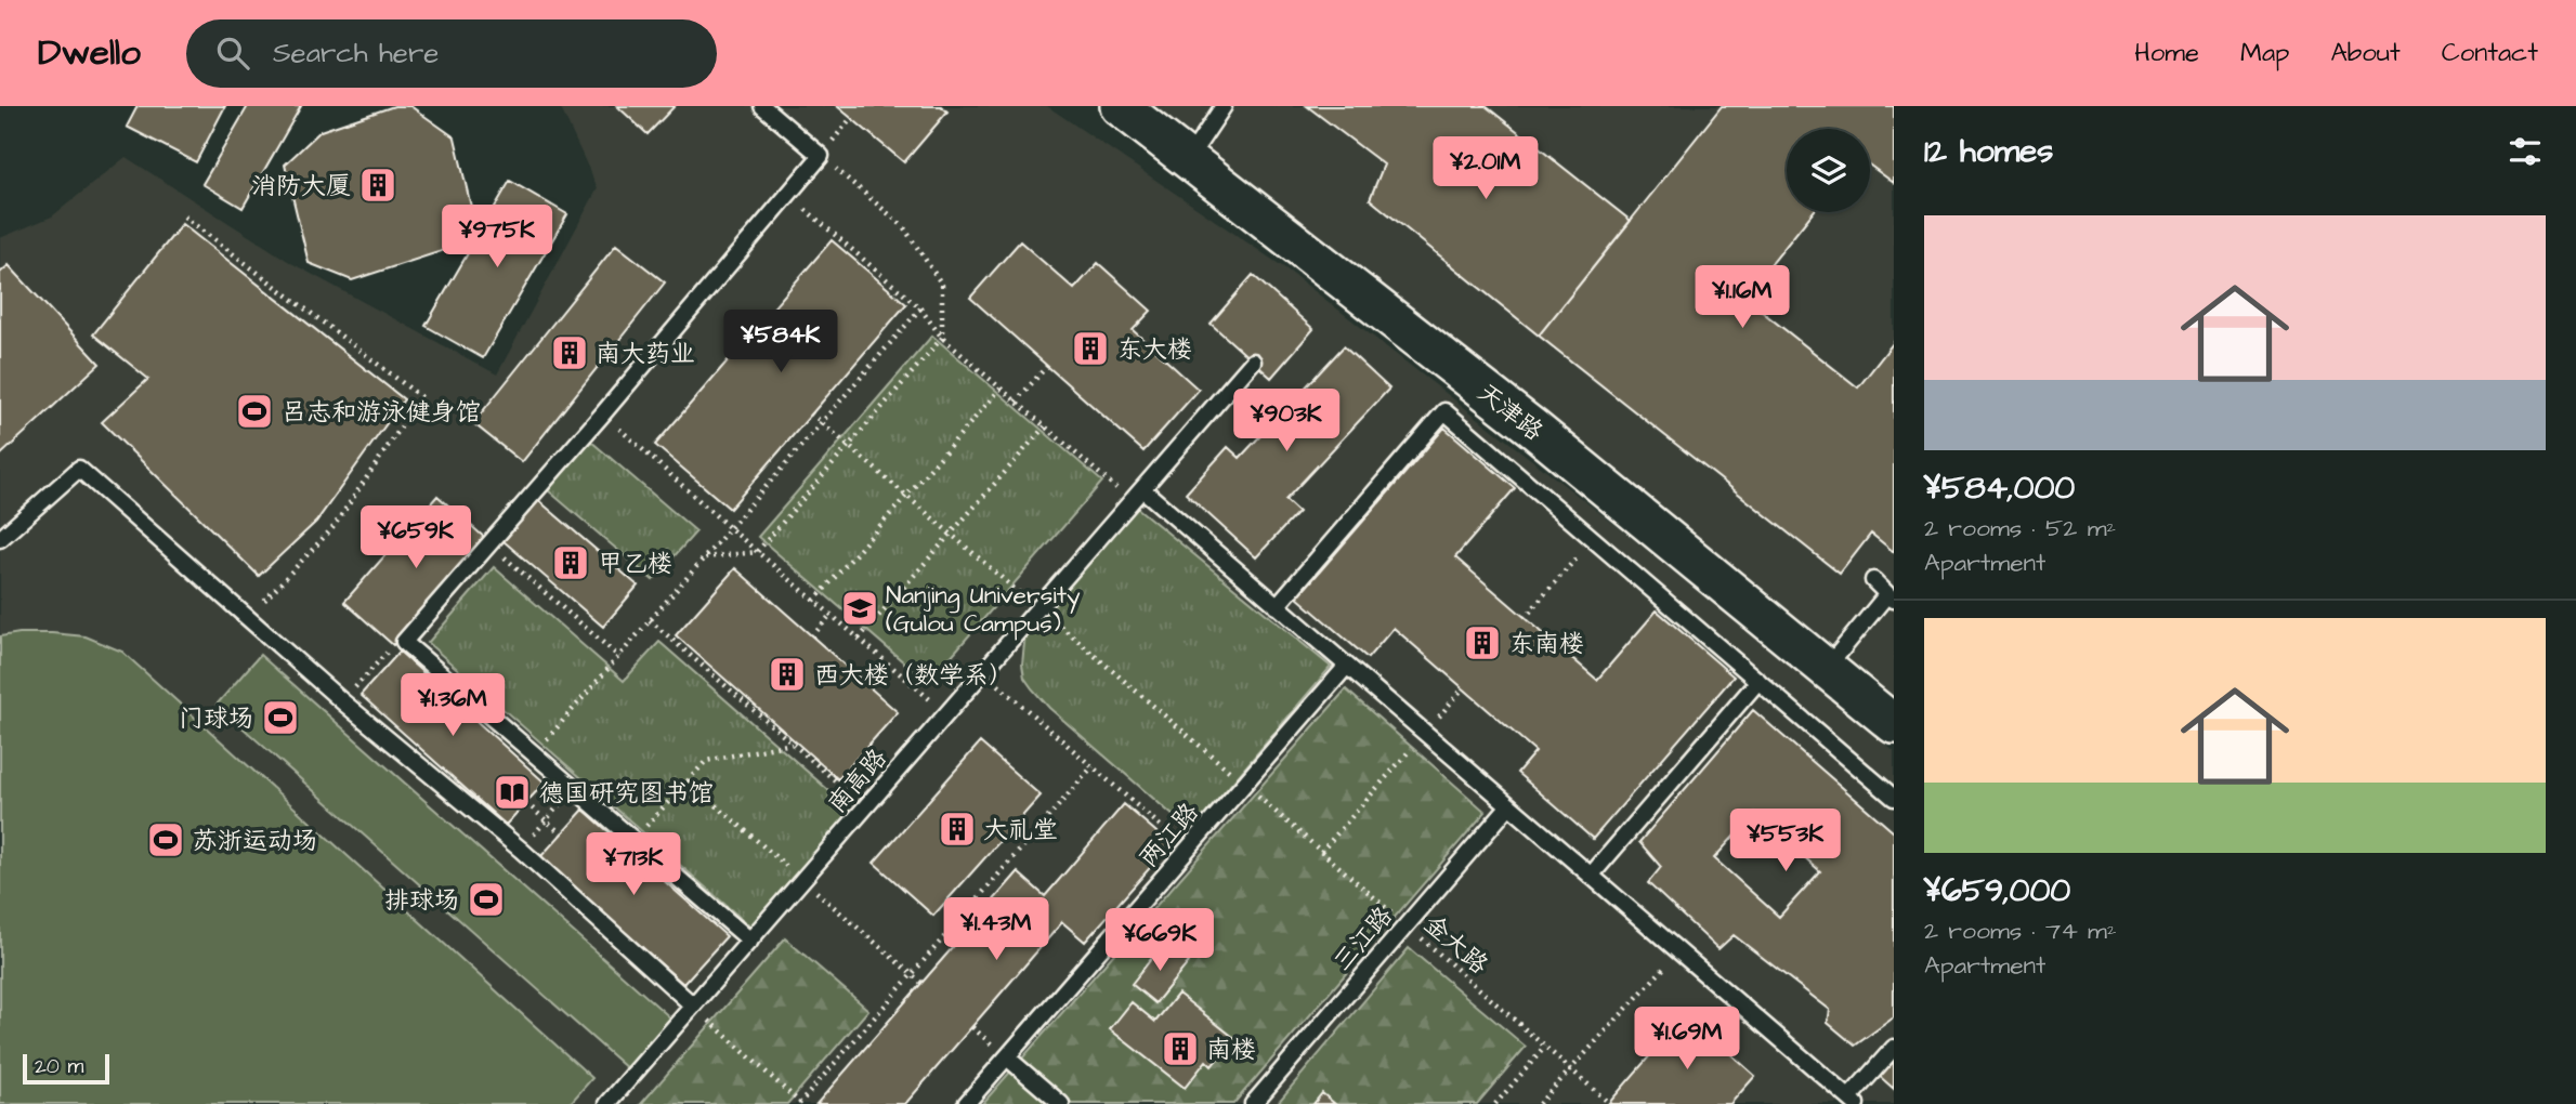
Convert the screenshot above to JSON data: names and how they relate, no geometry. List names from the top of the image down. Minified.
{"streets":{"street":["天津路"],"lane":["南高路","两江路","三江路"],"path":["金大路"]},"crossings":[["两江路","金大路"],["三江路","金大路"]],"places":{"building":["消防大厦","东大楼","南大药业","甲乙楼","东南楼","西大楼（数学系）","大礼堂","南楼"],"sports":["吕志和游泳健身馆","门球场","苏浙运动场","排球场"],"school or university":["Nanjing University (Gulou Campus)"],"library":["德国研究图书馆"]},"scale_bar":"20 m","page":{"header":"Dwello","search":"Search here","nav":["Home","Map","About","Contact"],"heading":"12 homes","price":["¥2.01M","¥975K","¥1.16M","¥584K","¥903K","¥659K","¥1.36M","¥553K","¥713K","¥1.43M","¥669K","¥1.69M"],"list":[{"name":"¥584,000","note":"2 rooms · 52 m² · Apartment"},{"name":"¥659,000","note":"2 rooms · 74 m² · Apartment"}],"scale":"20 m"}}
